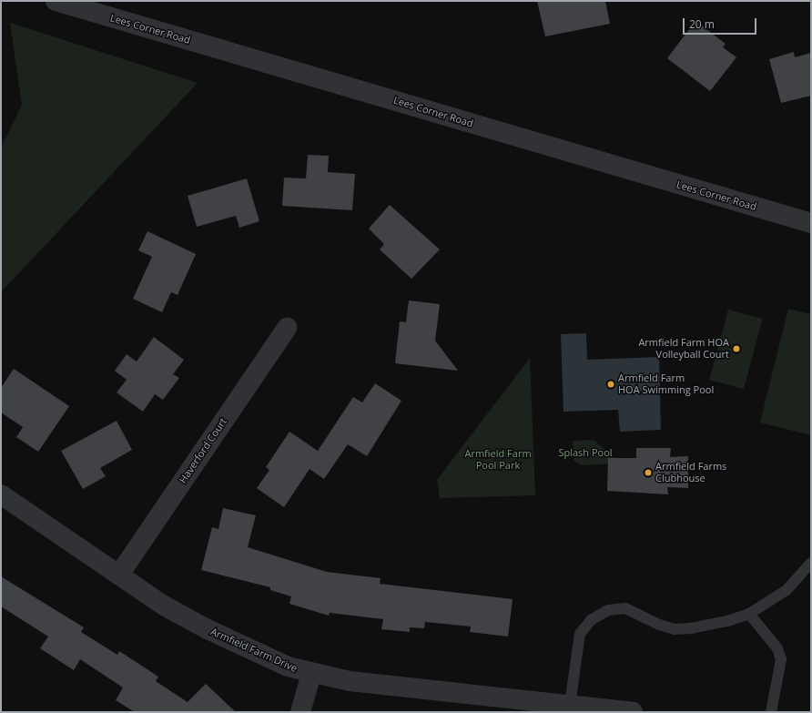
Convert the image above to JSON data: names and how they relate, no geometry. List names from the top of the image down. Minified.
{"streets":{"street":["Lees Corner Road","Haverford Court","Armfield Farm Drive"]},"crossings":[["Haverford Court","Armfield Farm Drive"]],"parks":["Splash Pool","Armfield Farm Pool Park"],"places":["Armfield Farm HOA Volleyball Court","Armfield Farm HOA Swimming Pool","Armfield Farms Clubhouse"],"scale_bar":"20 m"}
